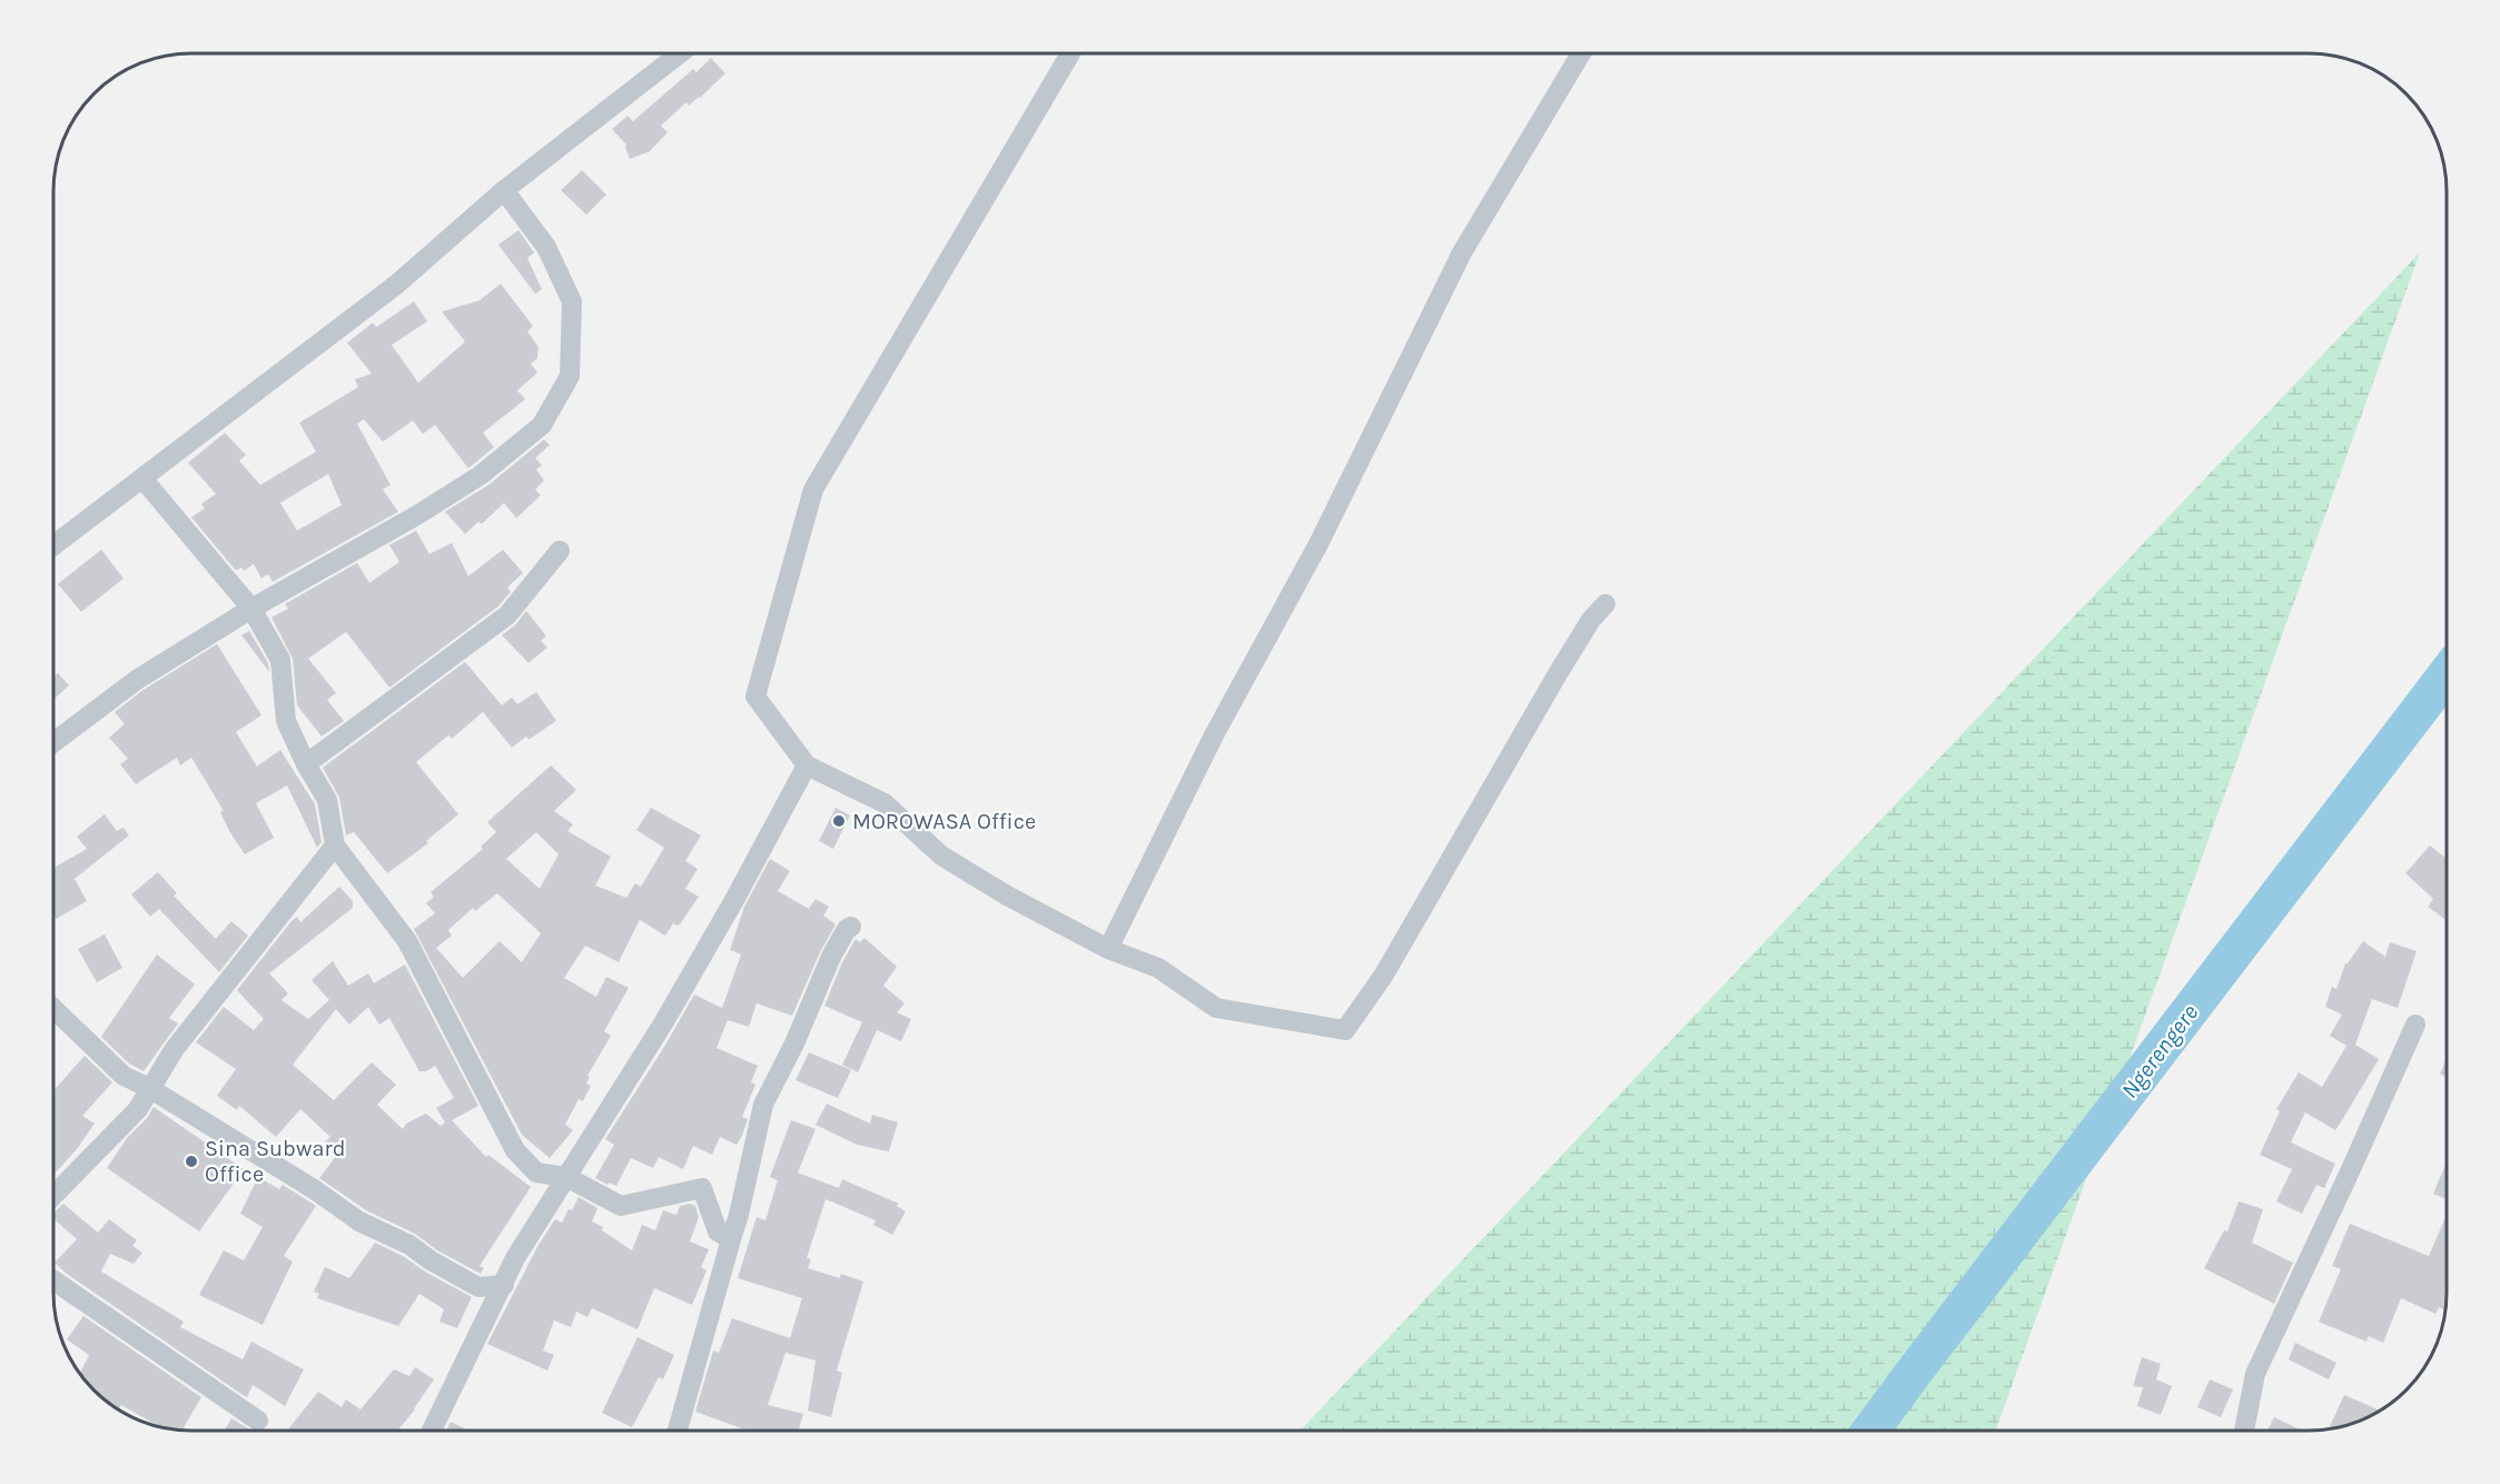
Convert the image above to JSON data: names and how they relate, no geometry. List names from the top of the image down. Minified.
{"water":["Ngerengere"],"places":["MOROWASA Office","Sina Subward Office"]}
